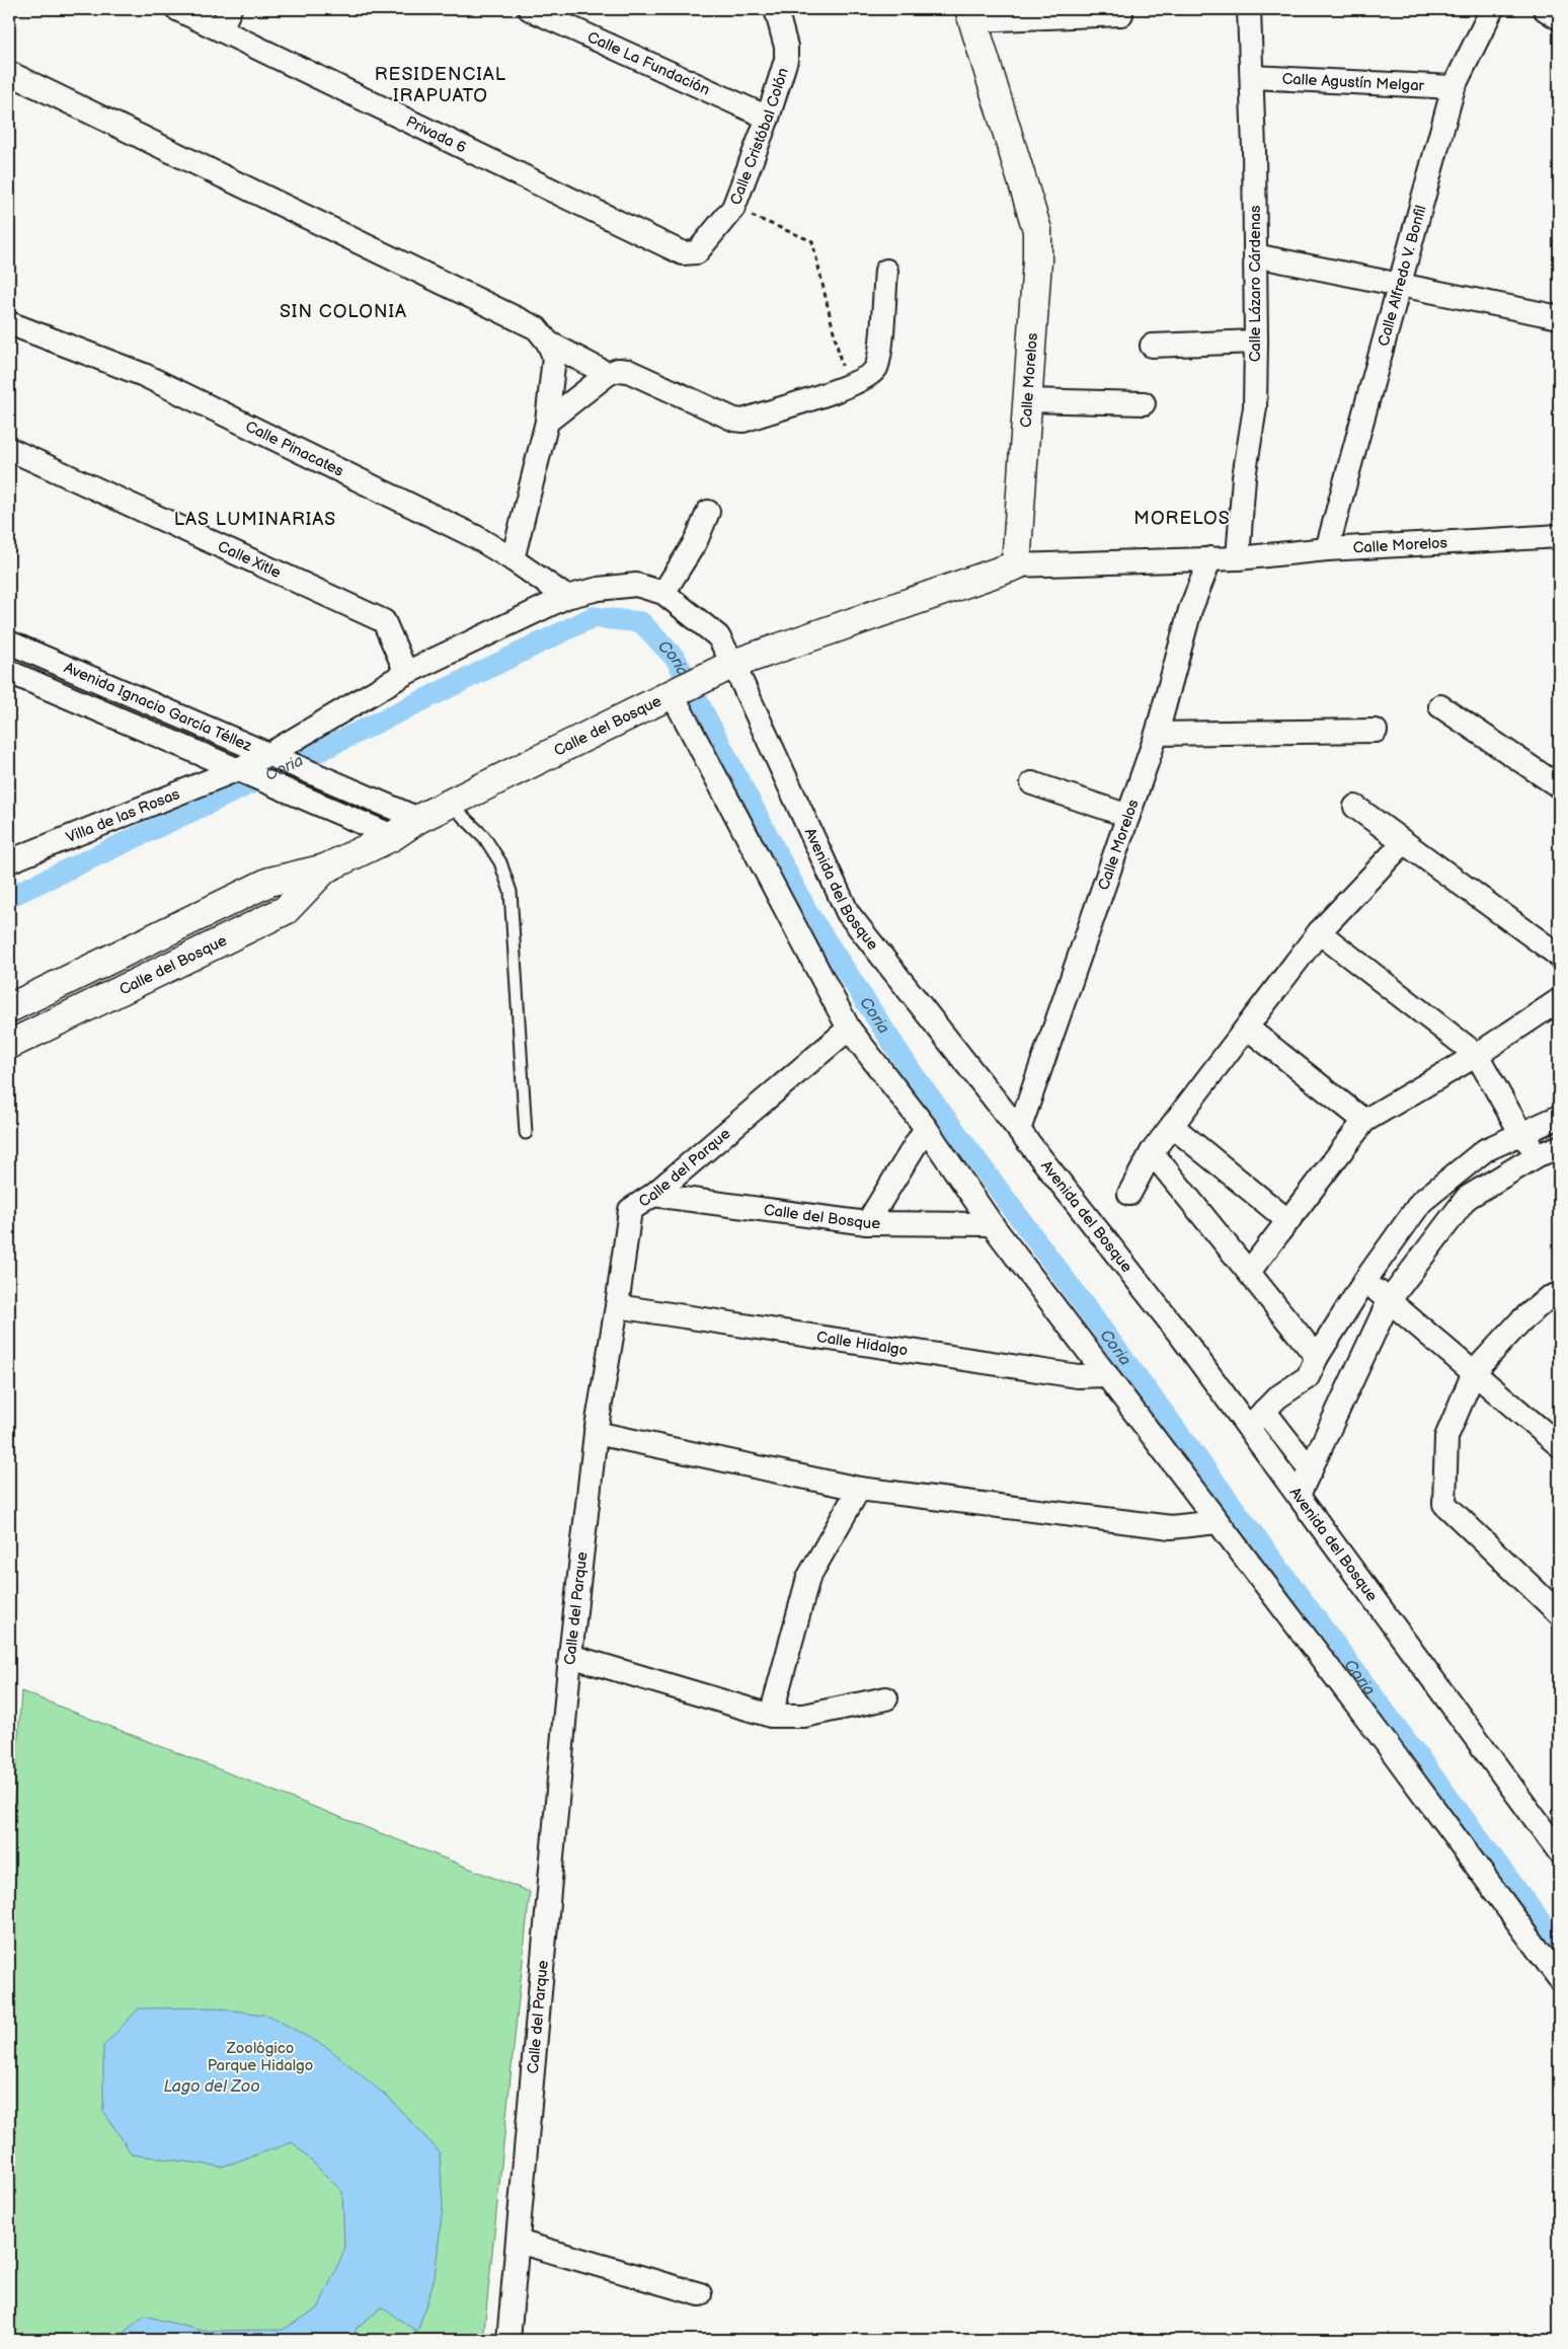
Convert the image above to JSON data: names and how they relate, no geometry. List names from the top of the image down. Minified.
{"streets":{"street":["Calle La Fundación","Calle Agustín Melgar","Privada 6","Calle Cristóbal Colón","Calle Alfredo V. Bonfil","Calle Lázaro Cárdenas","Calle Morelos","Calle Pinacates","Calle Xitle","Avenida Ignacio García Téllez","Calle del Bosque","Villa de las Rosas","Avenida del Bosque","Calle del Parque","Calle Hidalgo"]},"crossings":[["Calle La Fundación","Calle Cristóbal Colón"],["Calle Agustín Melgar","Calle Alfredo V. Bonfil"],["Calle Agustín Melgar","Calle Lázaro Cárdenas"],["Privada 6","Calle Cristóbal Colón"],["Calle Alfredo V. Bonfil","Calle Morelos"],["Calle Lázaro Cárdenas","Calle Morelos"],["Calle Morelos","Calle del Bosque"],["Calle Morelos","Avenida del Bosque"],["Calle Pinacates","Villa de las Rosas"],["Calle Xitle","Villa de las Rosas"],["Avenida Ignacio García Téllez","Calle del Bosque"],["Avenida Ignacio García Téllez","Villa de las Rosas"],["Calle del Bosque","Avenida del Bosque"],["Calle del Bosque","Calle del Parque"],["Villa de las Rosas","Avenida del Bosque"],["Calle del Parque","Calle Hidalgo"]],"districts":["RESIDENCIAL IRAPUATO","SIN COLONIA","MORELOS","LAS LUMINARIAS"],"water":["Coria","Lago del Zoo"],"parks":["Zoológico Parque Hidalgo"]}
